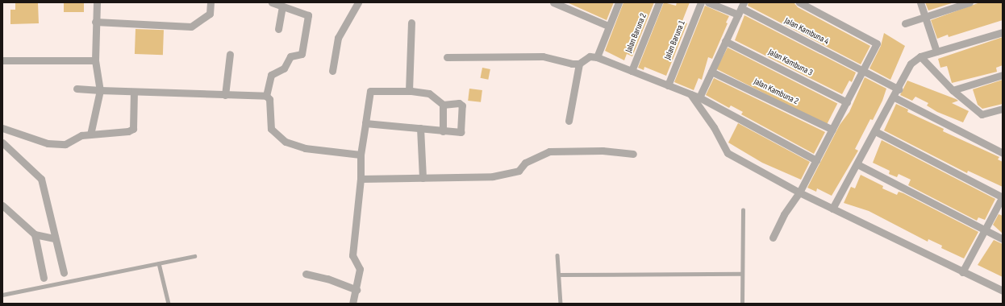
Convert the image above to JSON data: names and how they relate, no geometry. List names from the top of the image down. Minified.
{"streets":{"street":["Jalan Kambuna 4","Jalan Baruna 2","Jalan Baruna 1","Jalan Kambuna 3","Jalan Kambuna 2"]}}
